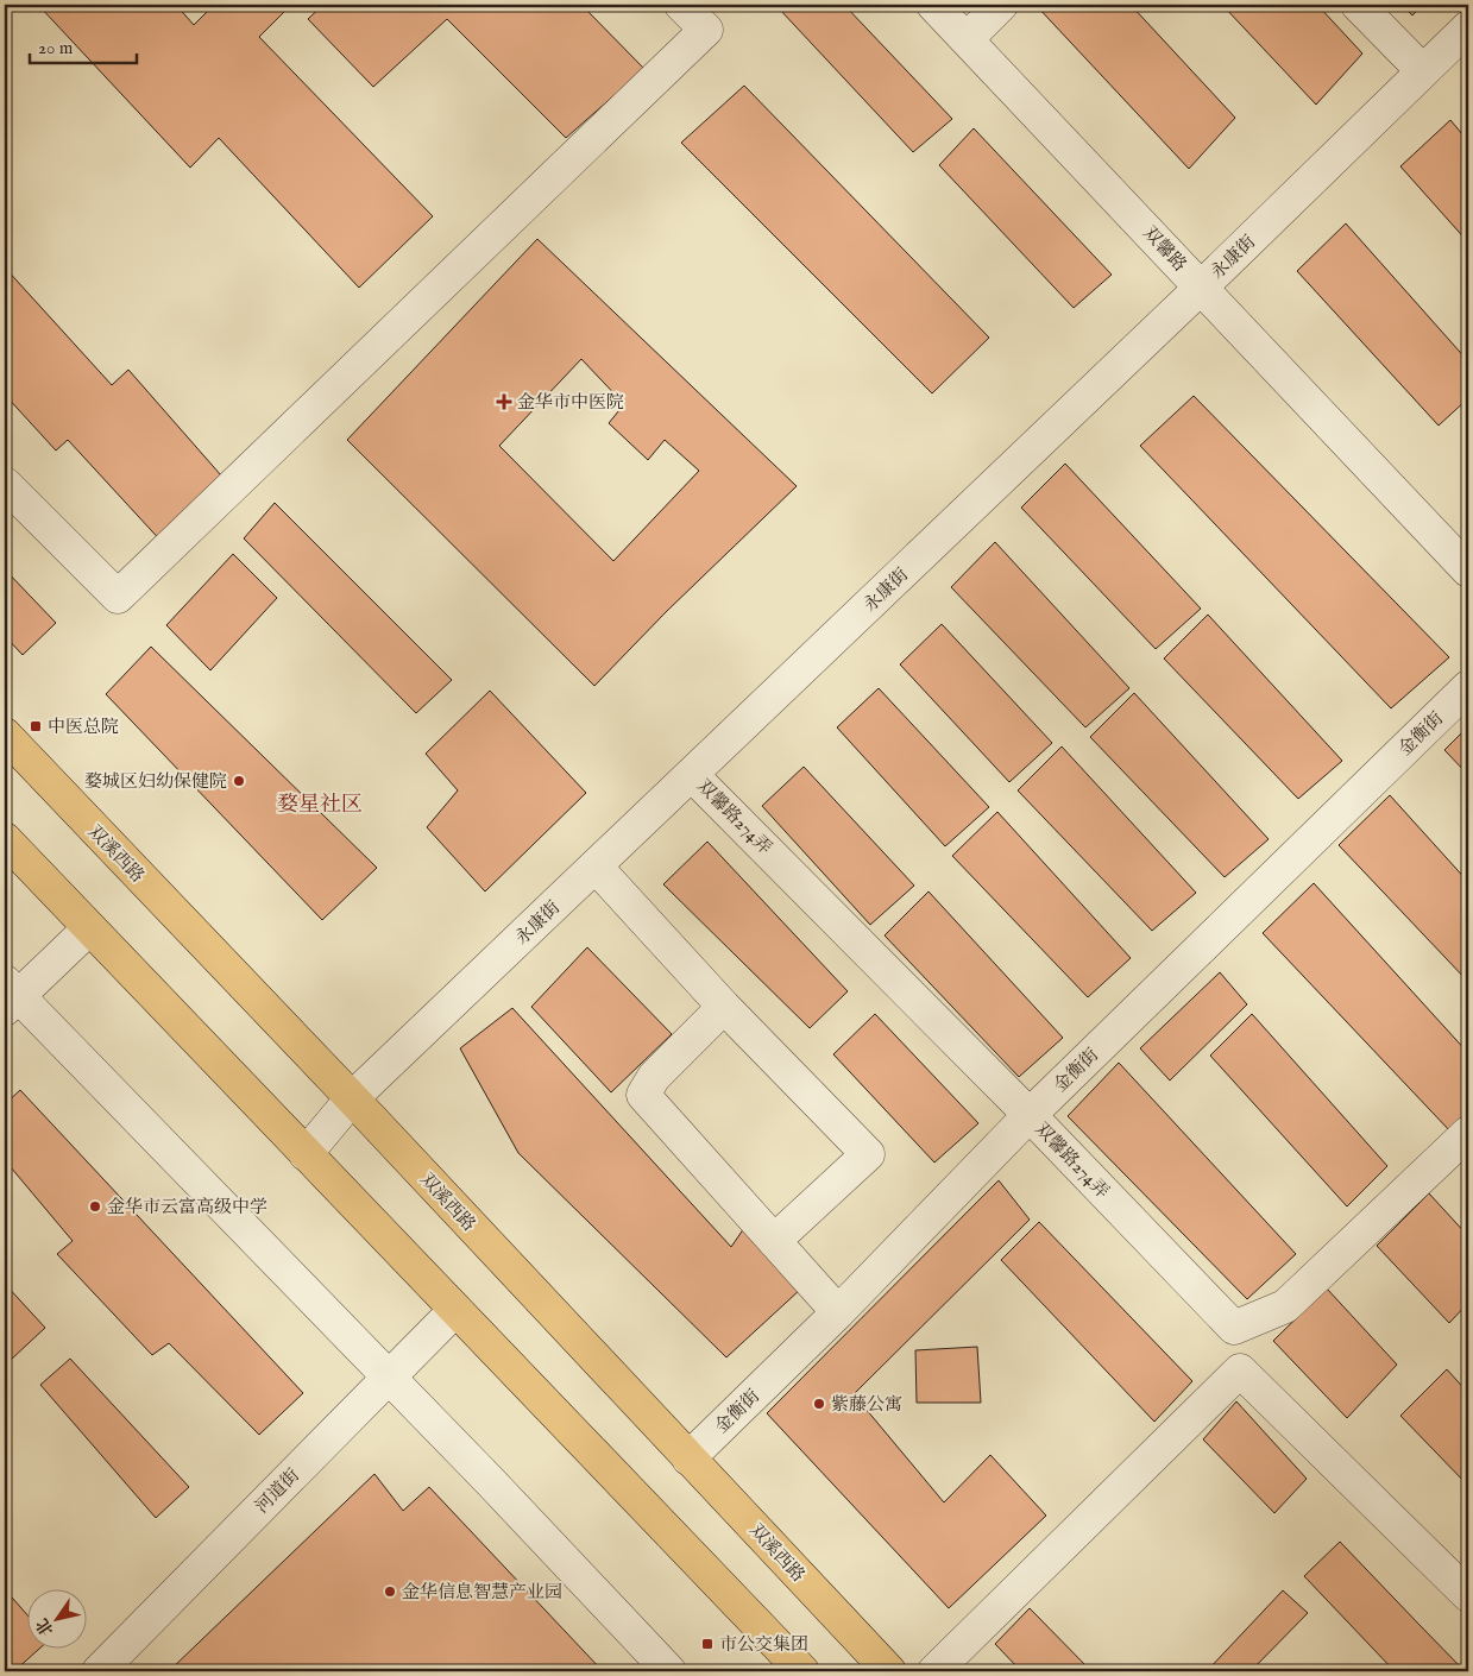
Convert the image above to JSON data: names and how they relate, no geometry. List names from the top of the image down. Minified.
{"streets":{"main road":["双溪西路"],"street":["双馨路","永康街","金衡街","双馨路274弄","河道街"]},"crossings":[["双馨路","永康街"],["永康街","双馨路274弄"],["永康街","双溪西路"],["金衡街","双馨路274弄"],["金衡街","双溪西路"]],"districts":["婺星社区"],"places":{"health":["金华市中医院"],"transit":["中医总院","市公交集团"],"other":["婺城区妇幼保健院","金华市云富高级中学","紫藤公寓","金华信息智慧产业园"]},"scale_bar":"20 m","north":"bottom left"}
